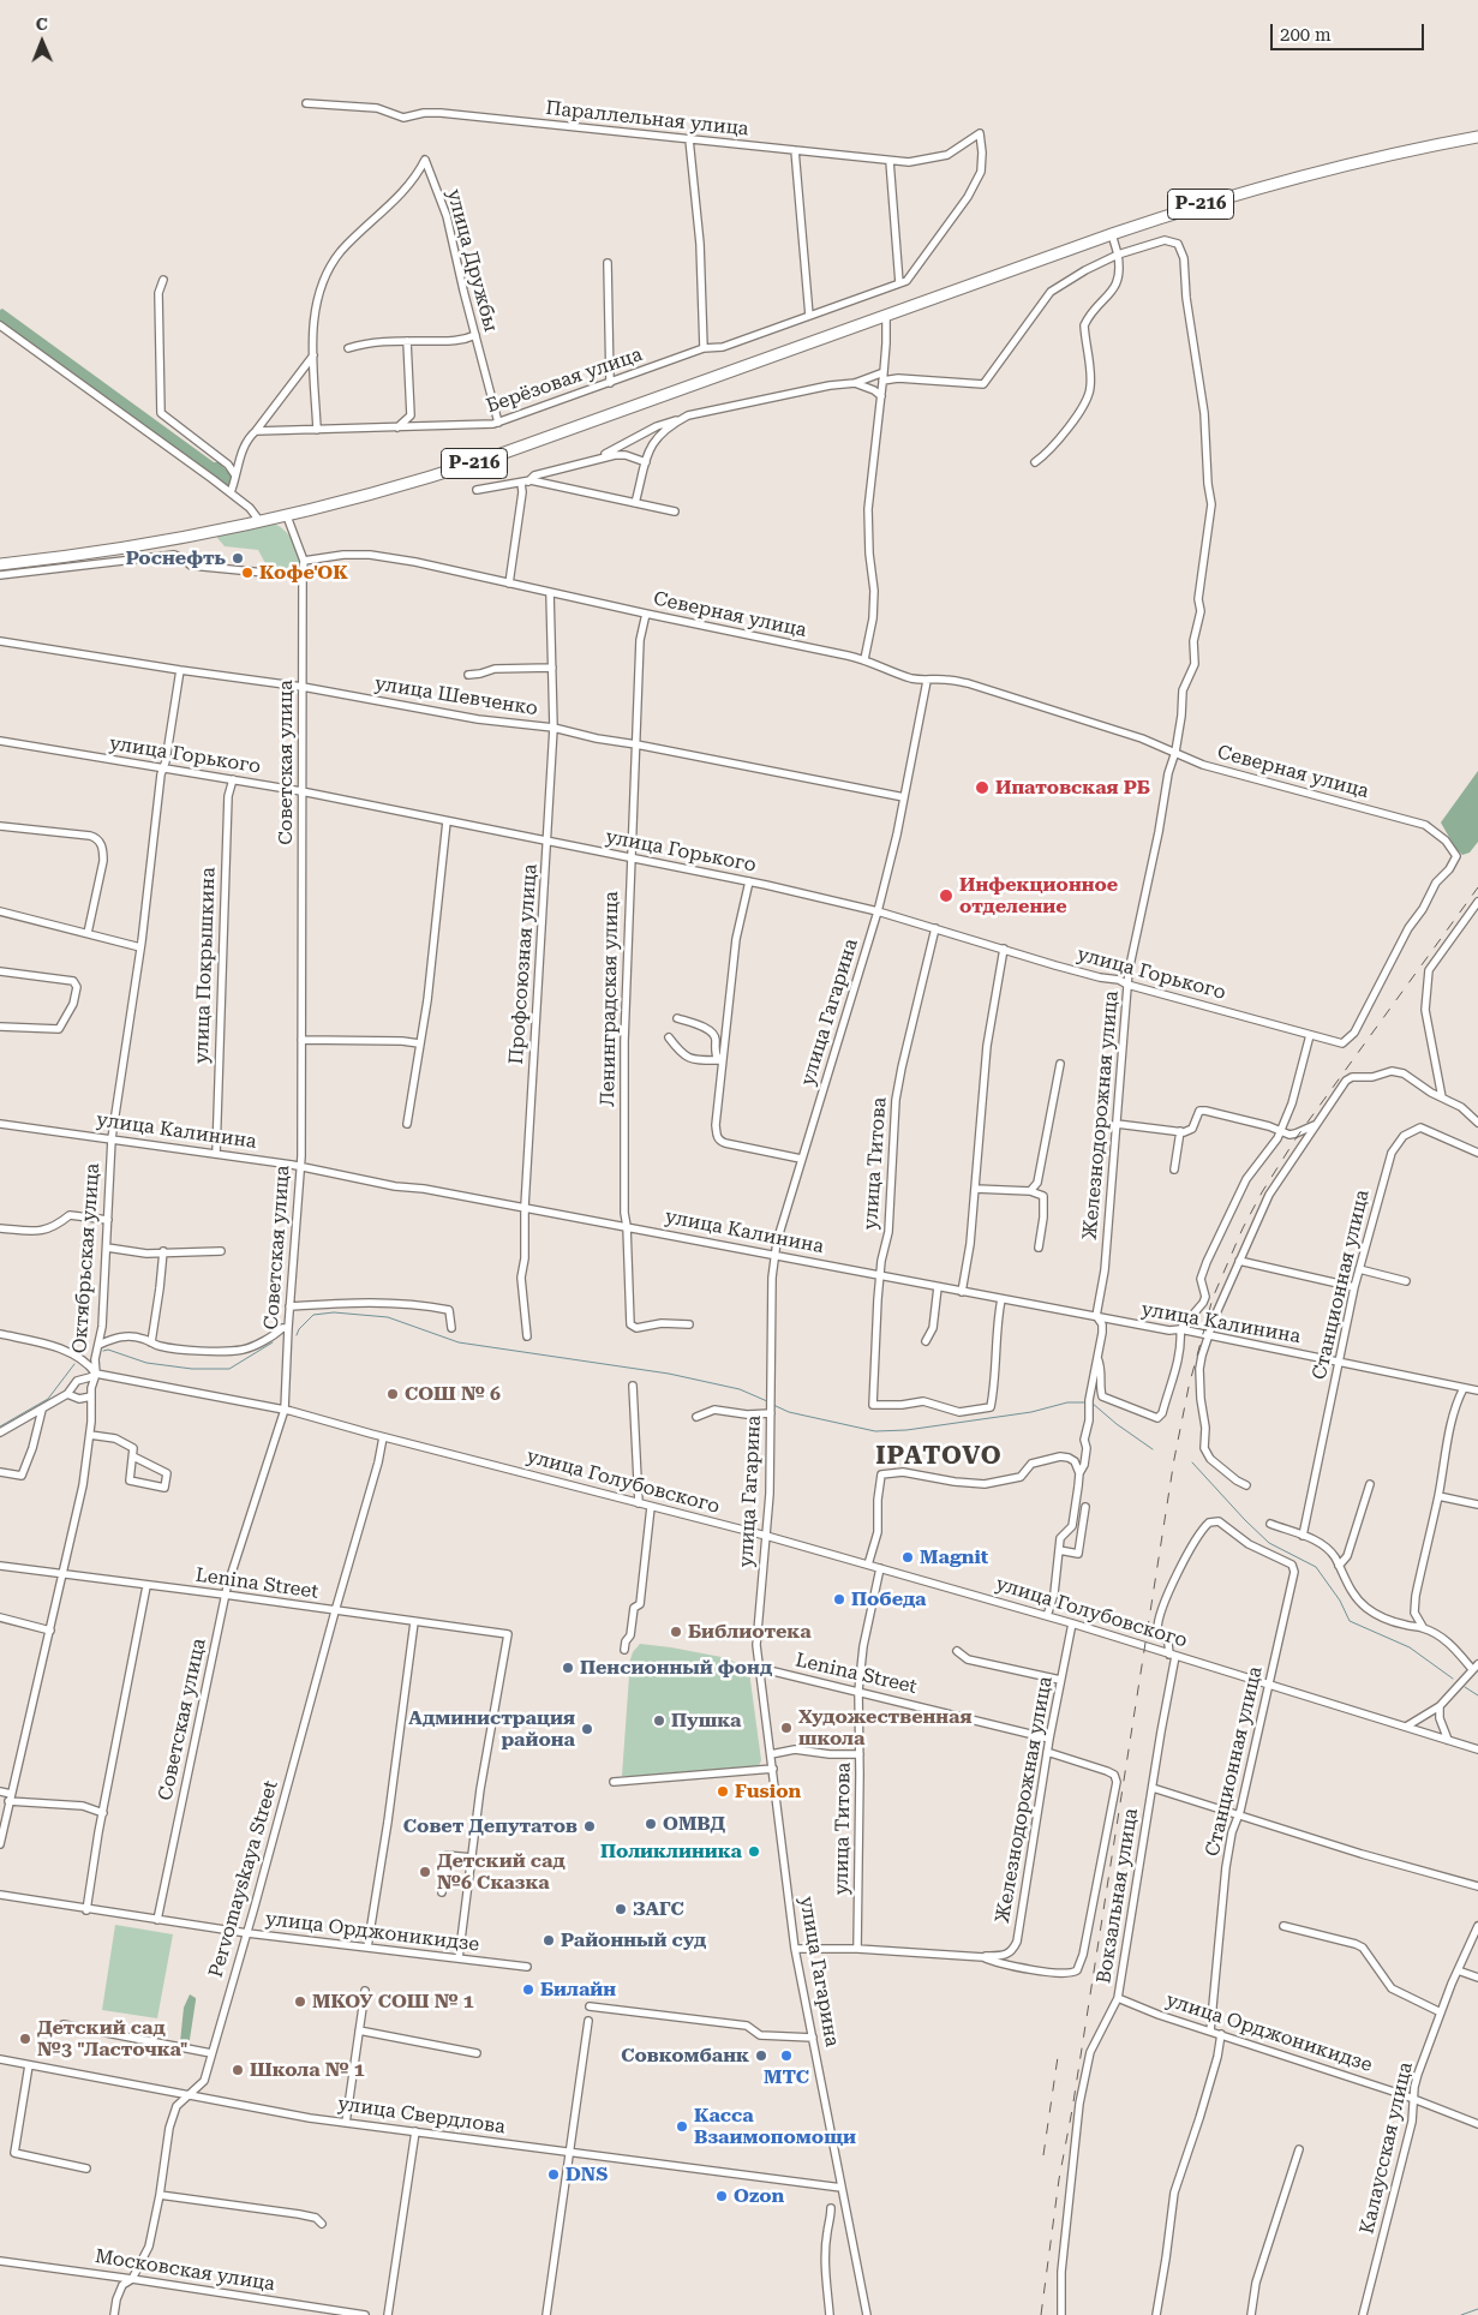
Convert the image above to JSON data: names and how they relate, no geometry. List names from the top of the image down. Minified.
{"streets":{"highway":["Р-216"],"street":["Параллельная улица","улица Дружбы","Берёзовая улица","Северная улица","улица Шевченко","улица Горького","Советская улица","Профсоюзная улица","улица Покрышкина","Ленинградская улица","улица Гагарина","Железнодорожная улица","улица Калинина","улица Титова","Октябрьская улица","Станционная улица","улица Голубовского","Lenina Street","Pervomayskaya Street","Вокзальная улица","улица Орджоникидзе","улица Свердлова","Калаусская улица","Московская улица"]},"crossings":[["Параллельная улица","Берёзовая улица"],["улица Дружбы","Берёзовая улица"],["Северная улица","улица Горького"],["Северная улица","Советская улица"],["Северная улица","Профсоюзная улица"],["Северная улица","Ленинградская улица"],["Северная улица","улица Гагарина"],["Северная улица","Железнодорожная улица"],["улица Шевченко","Советская улица"],["улица Шевченко","Профсоюзная улица"],["улица Шевченко","Ленинградская улица"],["улица Шевченко","улица Гагарина"],["улица Шевченко","Октябрьская улица"],["улица Горького","Советская улица"],["улица Горького","Профсоюзная улица"],["улица Горького","улица Покрышкина"],["улица Горького","Ленинградская улица"],["улица Горького","улица Гагарина"],["улица Горького","Железнодорожная улица"],["улица Горького","улица Титова"],["улица Горького","Октябрьская улица"],["Советская улица","улица Калинина"],["Советская улица","улица Голубовского"],["Советская улица","Lenina Street"],["Советская улица","улица Орджоникидзе"],["Профсоюзная улица","улица Калинина"],["улица Покрышкина","улица Калинина"],["Ленинградская улица","улица Калинина"],["улица Гагарина","улица Калинина"],["улица Гагарина","улица Голубовского"],["улица Гагарина","Lenina Street"],["улица Гагарина","улица Свердлова"],["Железнодорожная улица","улица Калинина"],["Железнодорожная улица","улица Голубовского"],["Железнодорожная улица","Lenina Street"],["Железнодорожная улица","Вокзальная улица"],["улица Калинина","улица Титова"],["улица Калинина","Октябрьская улица"],["улица Калинина","Станционная улица"],["улица Титова","улица Голубовского"],["улица Титова","Lenina Street"],["Октябрьская улица","улица Голубовского"],["Октябрьская улица","Lenina Street"],["Станционная улица","улица Голубовского"],["Станционная улица","Вокзальная улица"],["Станционная улица","улица Орджоникидзе"],["улица Голубовского","Pervomayskaya Street"],["улица Голубовского","Вокзальная улица"],["Lenina Street","Pervomayskaya Street"],["Pervomayskaya Street","улица Орджоникидзе"],["Pervomayskaya Street","улица Свердлова"],["Pervomayskaya Street","Московская улица"],["Вокзальная улица","улица Орджоникидзе"],["улица Орджоникидзе","Калаусская улица"]],"districts":["IPATOVO"],"places":["Роснефть","Кофе'ОК","Ипатовская РБ","Инфекционное отделение","СОШ № 6","Magnit","Победа","Библиотека","Пенсионный фонд","Пушка","Художественная школа","Администрация района","Fusion","ОМВД","Совет Депутатов","Поликлиника","Детский сад №6 Сказка","ЗАГС","Районный суд","Билайн","МКОУ СОШ № 1","Детский сад №3 \"Ласточка\"","Совкомбанк","МТС","Школа № 1","Касса Взаимопомощи","DNS","Ozon"],"scale_bar":"200 m","north":"top"}
